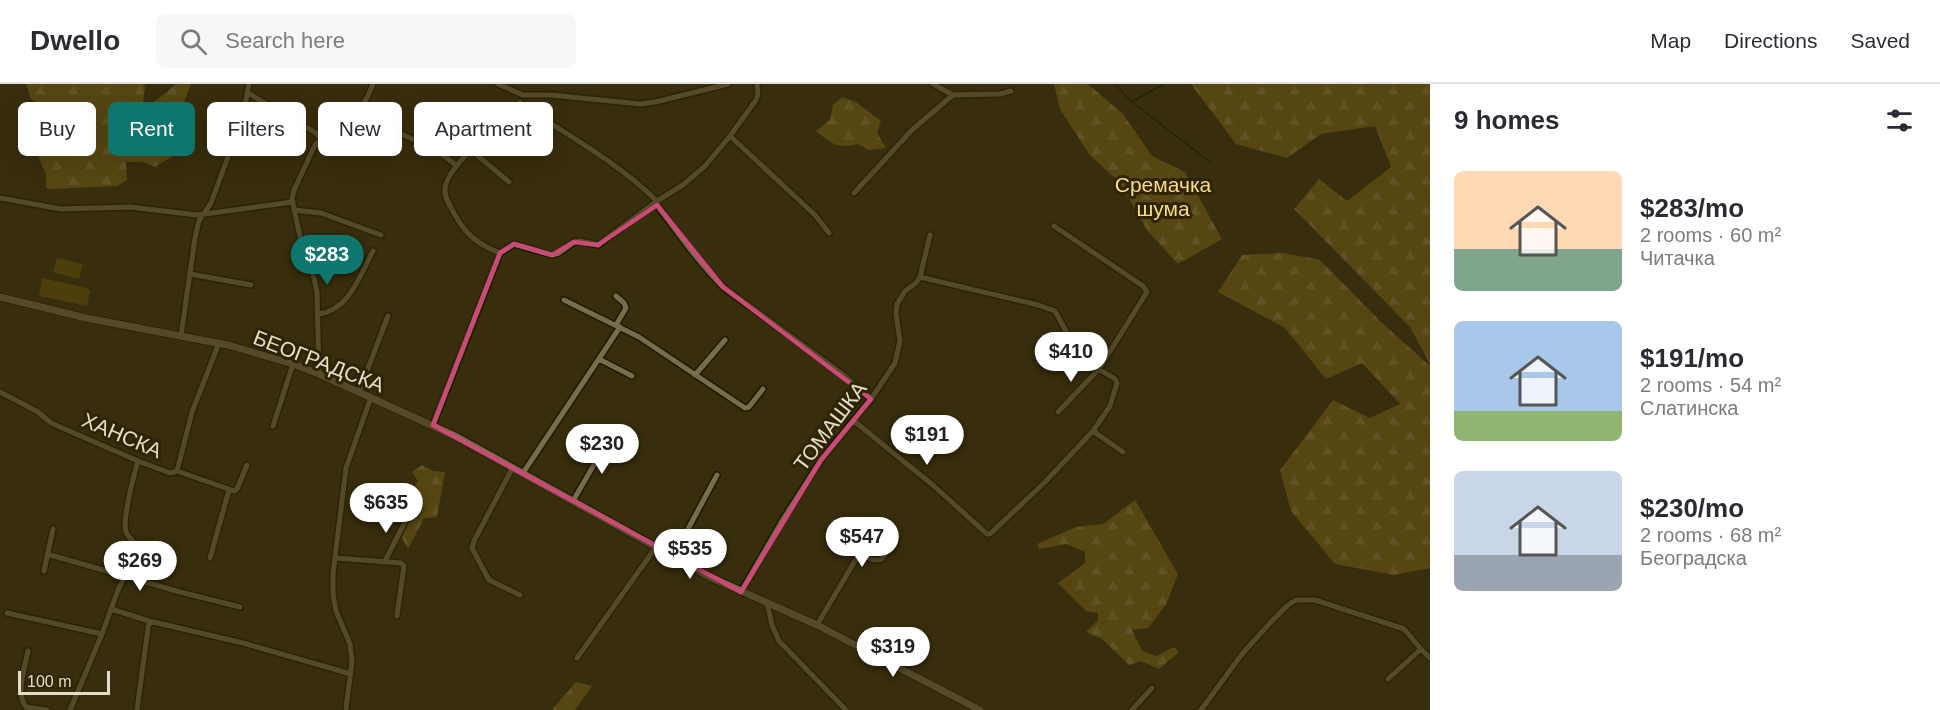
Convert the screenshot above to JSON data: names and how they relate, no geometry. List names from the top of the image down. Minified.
{"streets":{"main road":["БЕОГРАДСКА"],"street":["ТОМАШКА","ХАНСКА"]},"crossings":[["БЕОГРАДСКА","ТОМАШКА"],["БЕОГРАДСКА","ХАНСКА"]],"parks":["Сремачка шума"],"scale_bar":"100 m","page":{"header":"Dwello","search":"Search here","nav":["Map","Directions","Saved"],"heading":"9 homes","chip":["Buy","Rent","Filters","New","Apartment"],"list":[{"name":"$283/mo","note":"2 rooms · 60 m² · Читачка"},{"name":"$191/mo","note":"2 rooms · 54 m² · Слатинска"},{"name":"$230/mo","note":"2 rooms · 68 m² · Београдска"}],"price":["$283","$410","$191","$230","$635","$547","$535","$269","$319"],"scale":"100 m"}}
